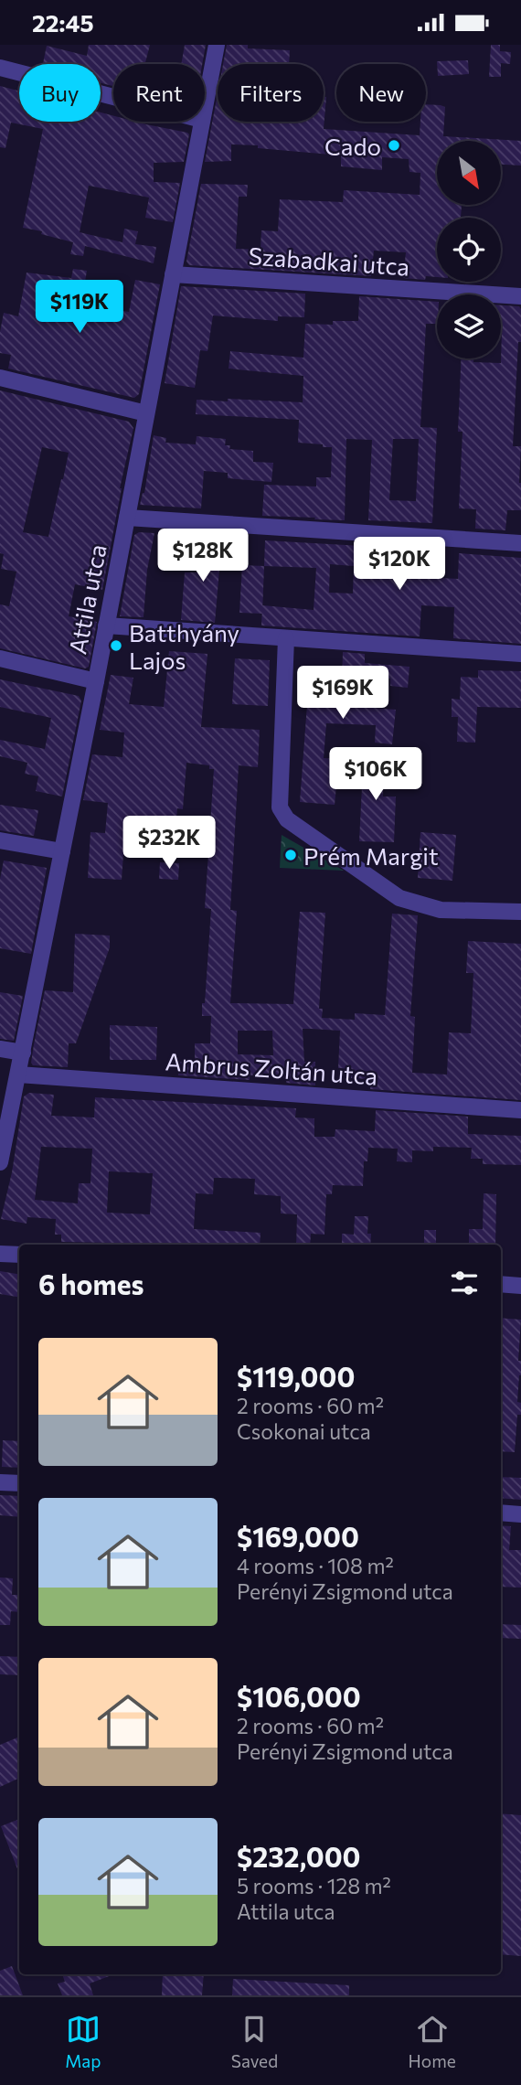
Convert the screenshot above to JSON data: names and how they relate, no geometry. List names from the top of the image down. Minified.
{"streets":{"street":["Szabadkai utca","Attila utca","Ambrus Zoltán utca"]},"crossings":[["Szabadkai utca","Attila utca"],["Attila utca","Ambrus Zoltán utca"]],"places":["Cado","Batthyány Lajos","Prém Margit"],"north":"bottom right","page":{"status":"22:45","chip":["Buy","Rent","Filters","New"],"price":["$119K","$128K","$120K","$169K","$106K","$232K"],"heading":"6 homes","list":[{"name":"$119,000","note":"2 rooms · 60 m² · Csokonai utca"},{"name":"$169,000","note":"4 rooms · 108 m² · Perényi Zsigmond utca"},{"name":"$106,000","note":"2 rooms · 60 m² · Perényi Zsigmond utca"},{"name":"$232,000","note":"5 rooms · 128 m² · Attila utca"}],"tabs":["Map","Saved","Home"]}}
